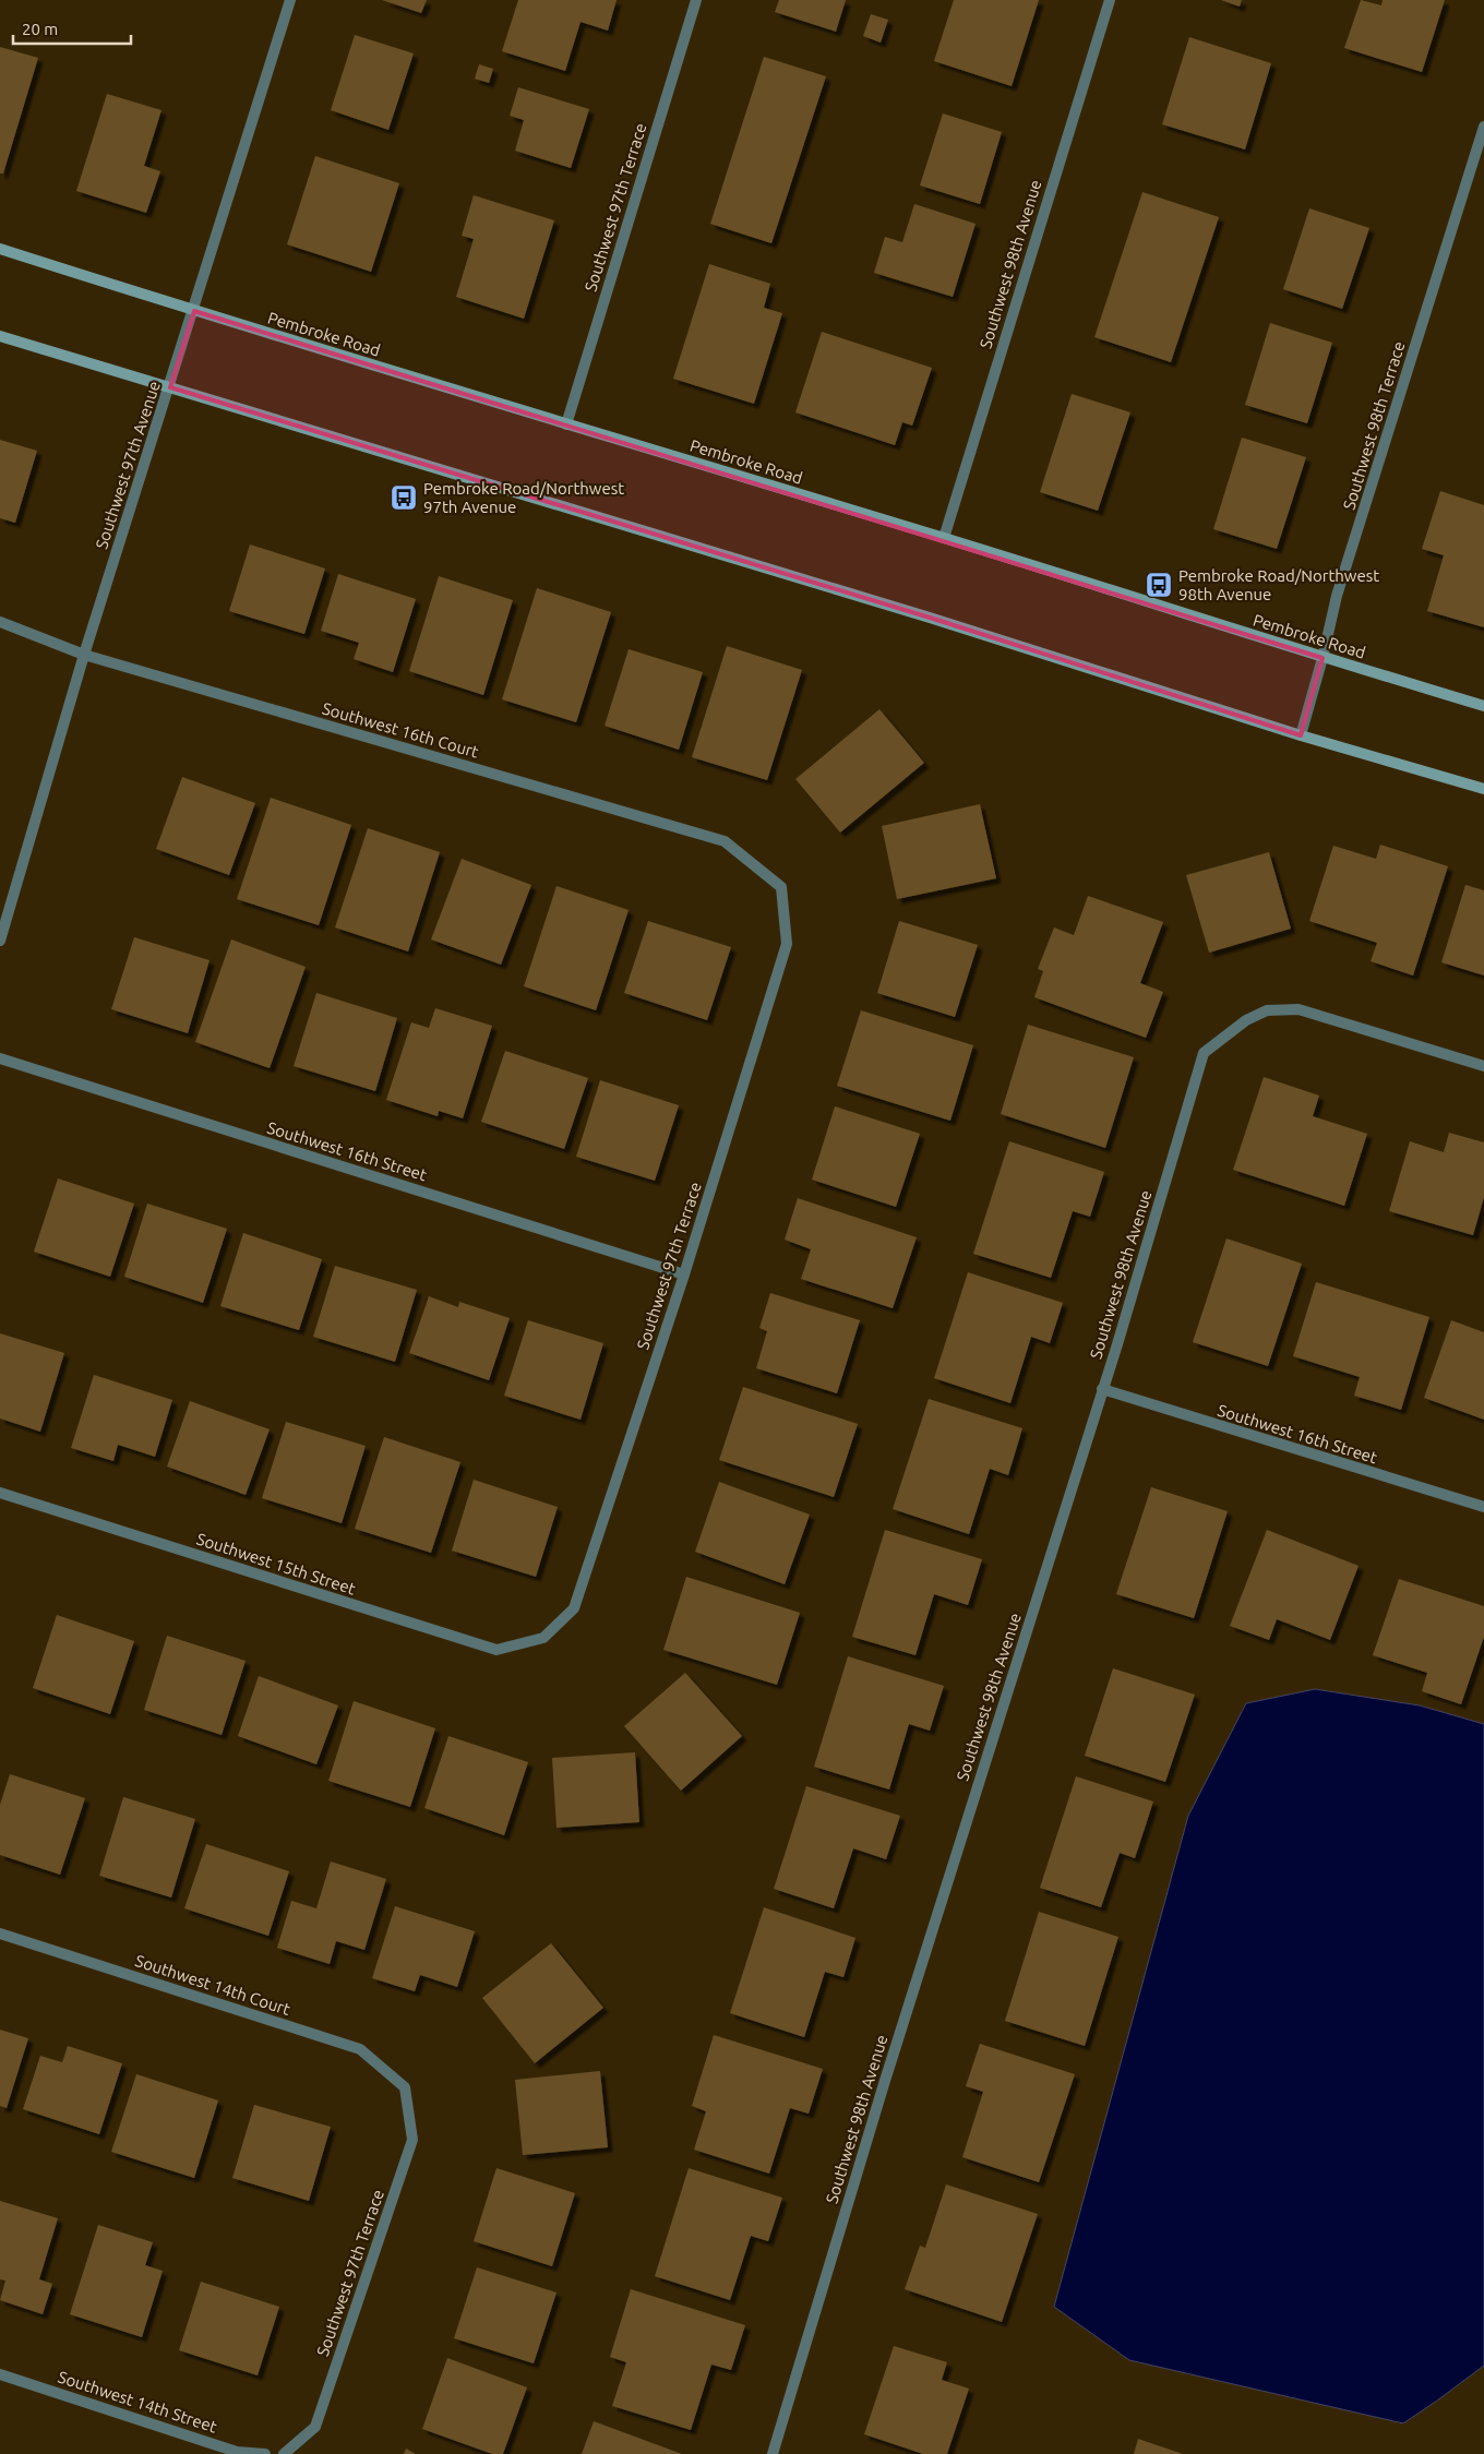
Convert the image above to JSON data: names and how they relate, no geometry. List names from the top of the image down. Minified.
{"streets":{"main road":["Pembroke Road"],"street":["Southwest 97th Terrace","Southwest 98th Avenue","Southwest 98th Terrace","Southwest 97th Avenue","Southwest 16th Court","Southwest 16th Street","Southwest 15th Street","Southwest 14th Court","Southwest 14th Street"]},"crossings":[["Southwest 97th Terrace","Pembroke Road"],["Southwest 97th Terrace","Southwest 16th Court"],["Southwest 97th Terrace","Southwest 16th Street"],["Southwest 97th Terrace","Southwest 15th Street"],["Southwest 97th Terrace","Southwest 14th Court"],["Southwest 98th Avenue","Pembroke Road"],["Southwest 98th Avenue","Southwest 16th Street"],["Pembroke Road","Southwest 98th Terrace"],["Pembroke Road","Southwest 97th Avenue"],["Southwest 97th Avenue","Southwest 16th Court"]],"places":{"bus stop":["Pembroke Road/Northwest 97th Avenue","Pembroke Road/Northwest 98th Avenue"]},"scale_bar":"20 m"}
